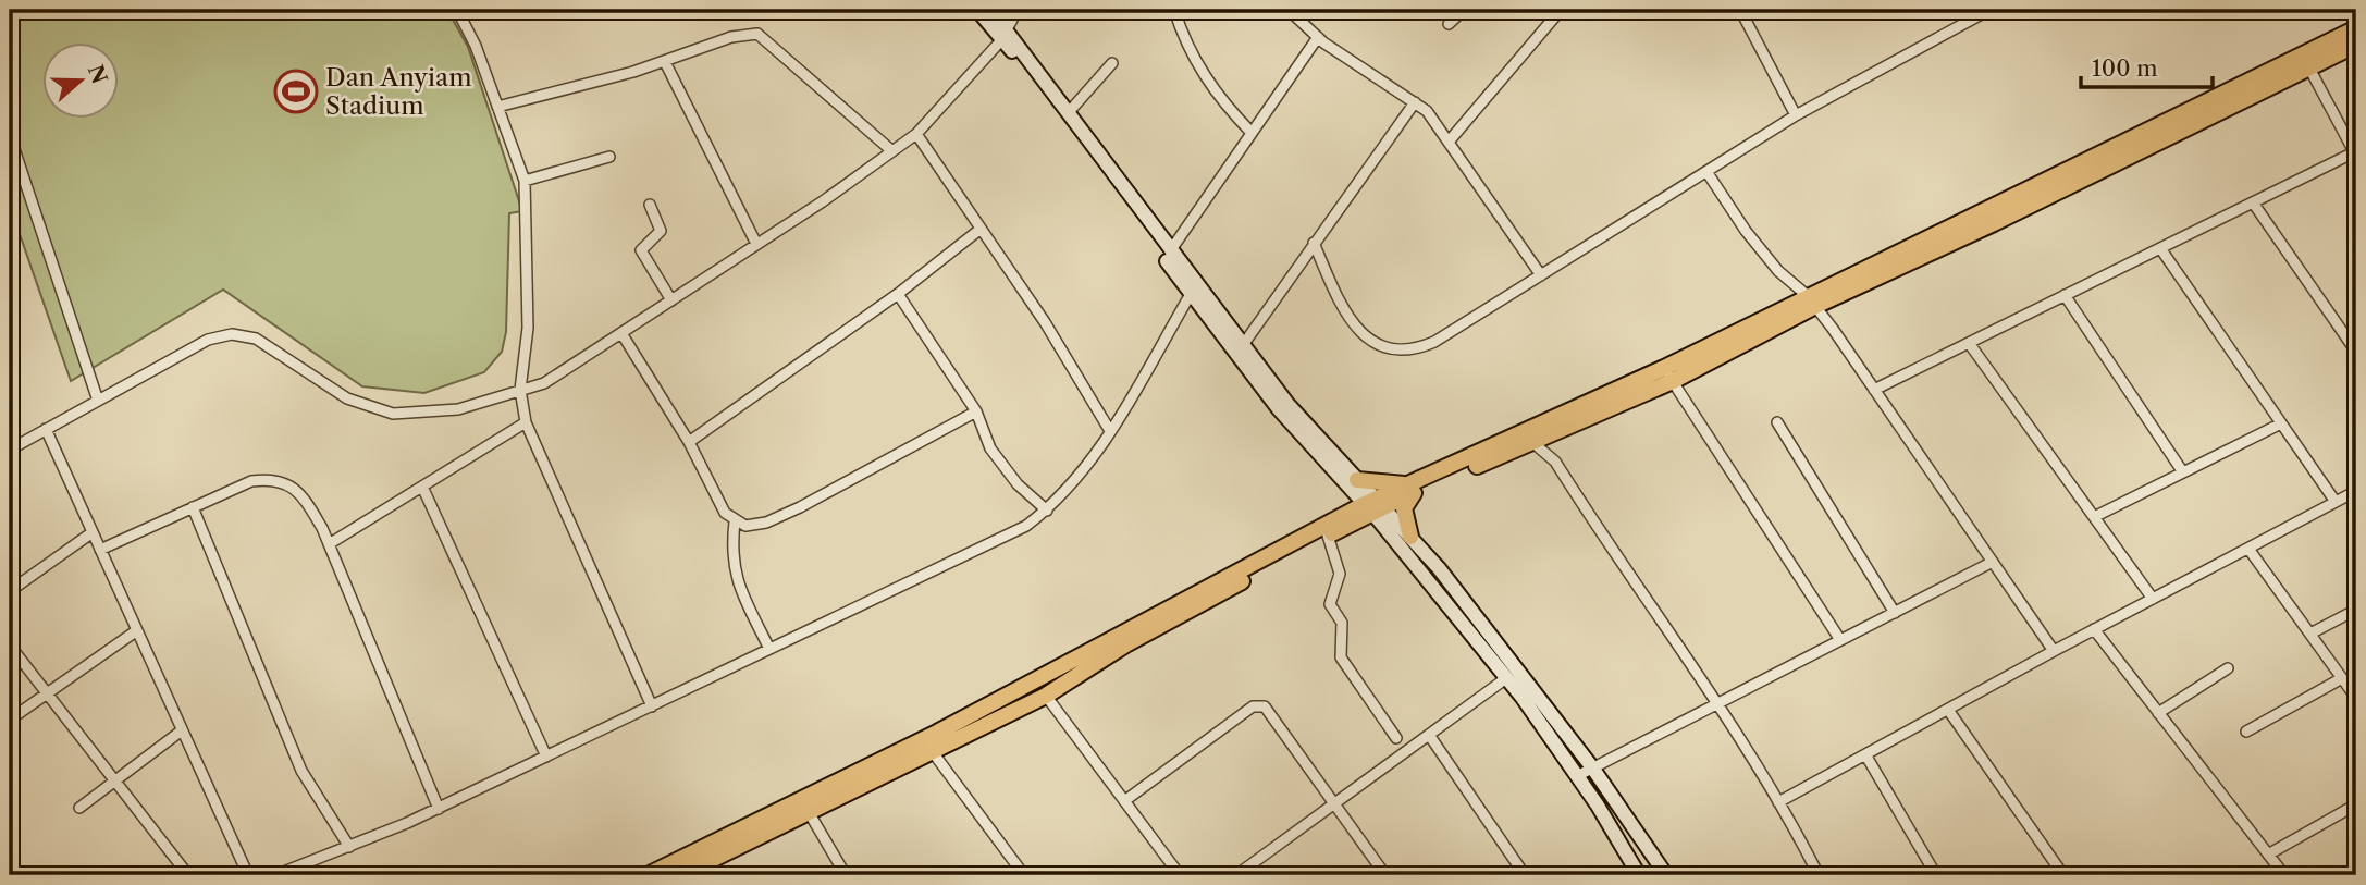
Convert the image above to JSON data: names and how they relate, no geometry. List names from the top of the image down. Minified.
{"places":{"sports":["Dan Anyiam Stadium"]},"scale_bar":"100 m","north":"right"}
